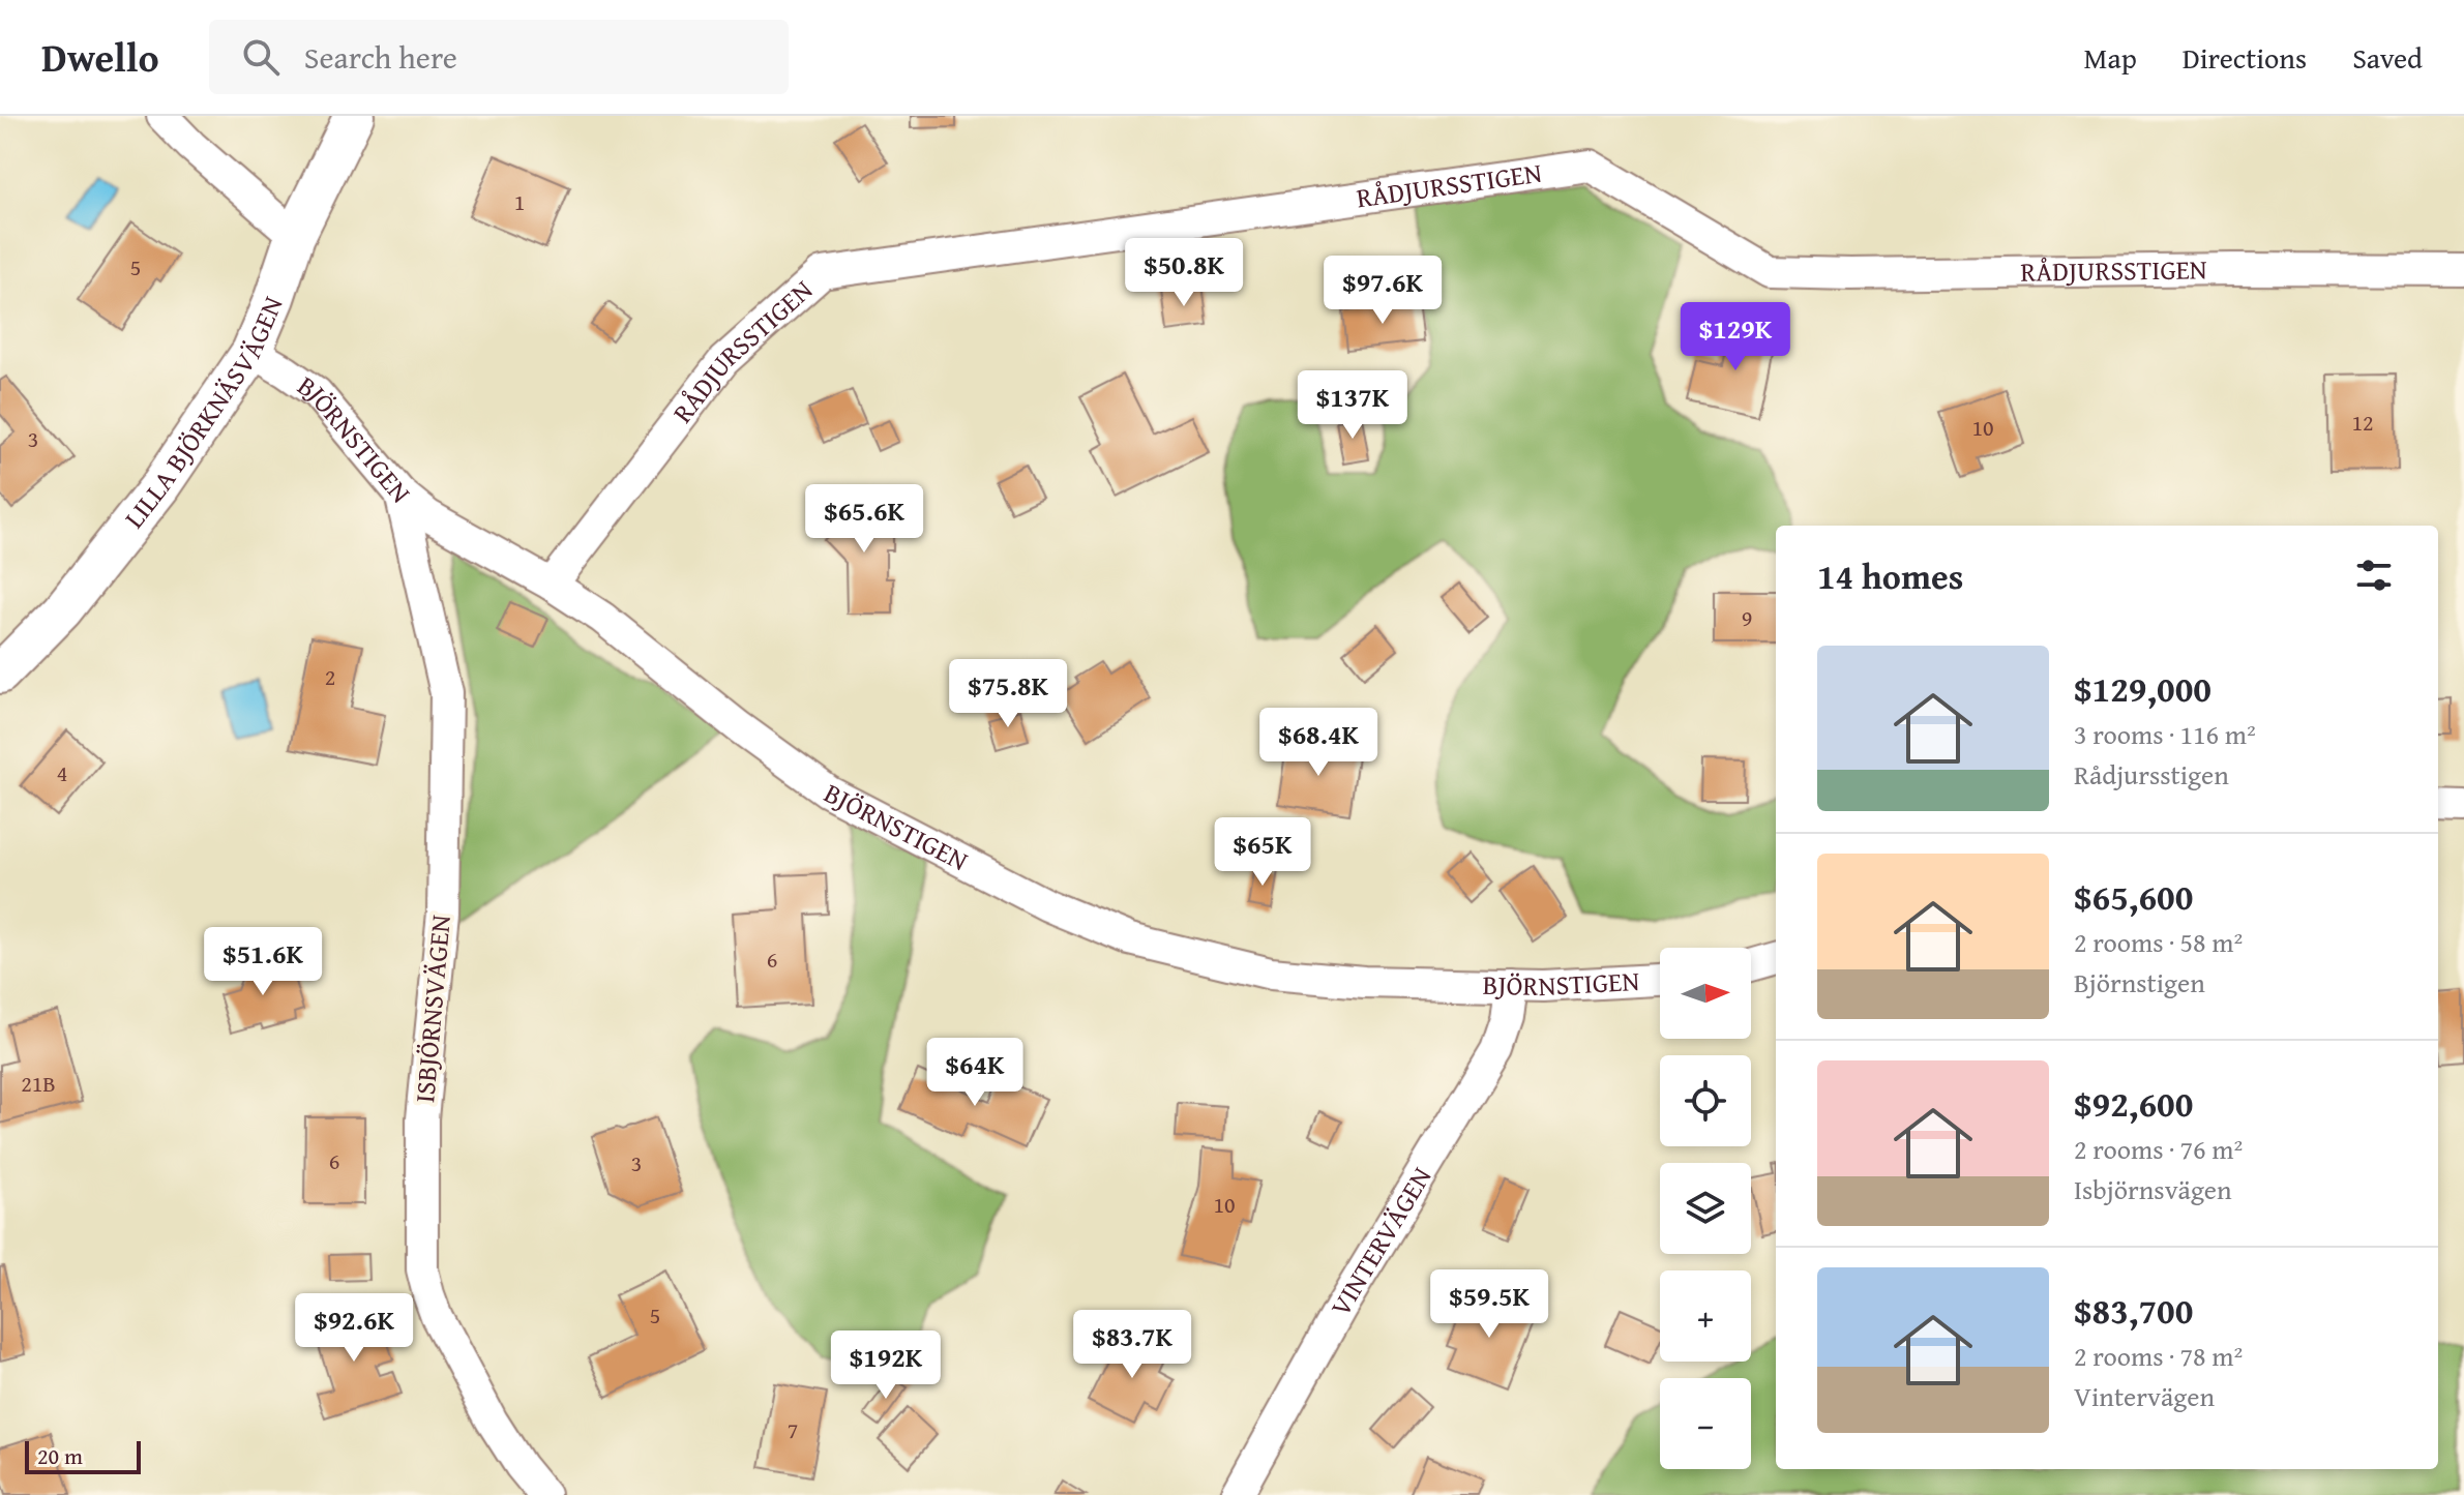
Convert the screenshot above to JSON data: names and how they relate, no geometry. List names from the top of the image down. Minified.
{"streets":{"street":["RÅDJURSSTIGEN","LILLA BJÖRKNÄSVÄGEN","BJÖRNSTIGEN","ISBJÖRNSVÄGEN","VINTERVÄGEN"]},"crossings":[["RÅDJURSSTIGEN","BJÖRNSTIGEN"],["LILLA BJÖRKNÄSVÄGEN","BJÖRNSTIGEN"],["BJÖRNSTIGEN","ISBJÖRNSVÄGEN"],["BJÖRNSTIGEN","VINTERVÄGEN"]],"house_numbers":["1","5","12","10","3","9","2","4","6","21B","6","3","10","5","7"],"scale_bar":"20 m","north":"right","page":{"header":"Dwello","search":"Search here","nav":["Map","Directions","Saved"],"price":["$50.8K","$97.6K","$129K","$137K","$65.6K","$75.8K","$68.4K","$65K","$51.6K","$64K","$59.5K","$92.6K","$83.7K","$192K"],"heading":"14 homes","list":[{"name":"$129,000","note":"3 rooms · 116 m² · Rådjursstigen"},{"name":"$65,600","note":"2 rooms · 58 m² · Björnstigen"},{"name":"$92,600","note":"2 rooms · 76 m² · Isbjörnsvägen"},{"name":"$83,700","note":"2 rooms · 78 m² · Vintervägen"}],"map_buttons":["+","−"],"scale":"20 m"}}
